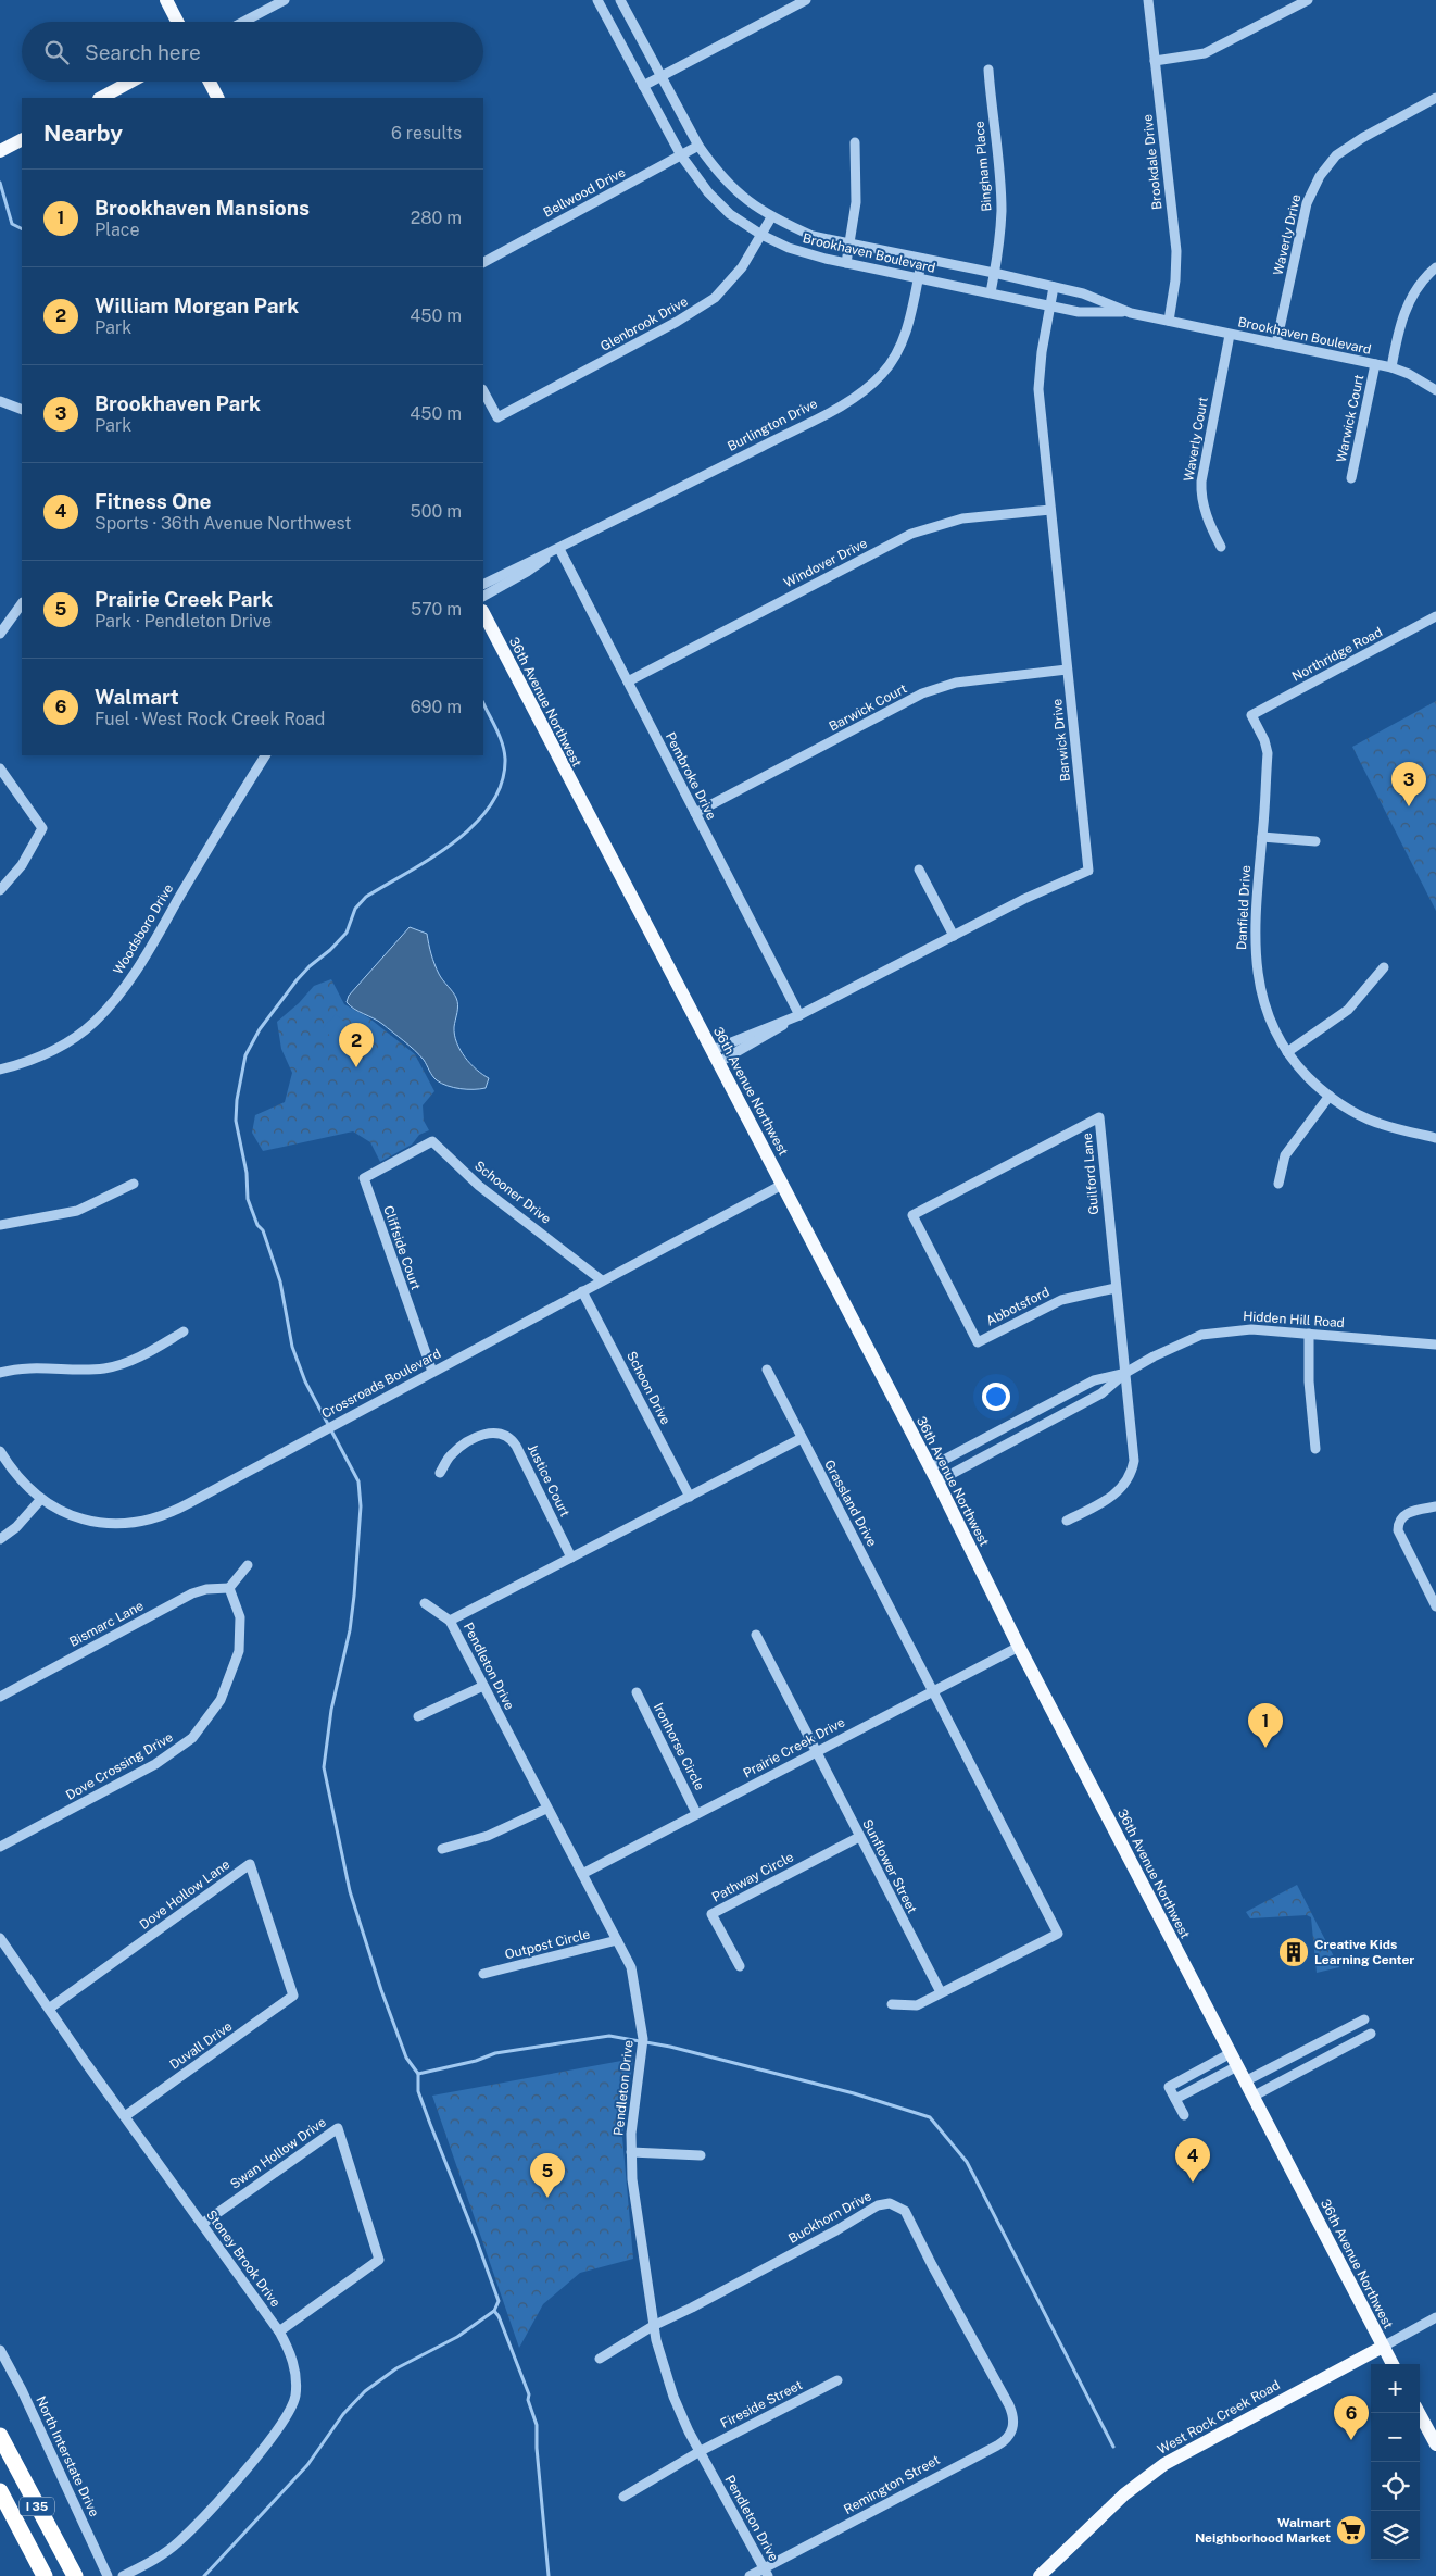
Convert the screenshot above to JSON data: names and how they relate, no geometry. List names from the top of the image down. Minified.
{"streets":{"highway":["I 35"],"main road":["36th Avenue Northwest","West Rock Creek Road"],"street":["Brookdale Drive","Bingham Place","Bellwood Drive","Waverly Drive","Brookhaven Boulevard","Glenbrook Drive","Warwick Court","Burlington Drive","Waverly Court","Windover Drive","Northridge Road","Barwick Court","Barwick Drive","Pembroke Drive","Danfield Drive","Woodsboro Drive","Guilford Lane","Schooner Drive","Cliffside Court","Abbotsford","Hidden Hill Road","Crossroads Boulevard","Schoon Drive","Justice Court","Grassland Drive","Bismarc Lane","Pendleton Drive","Ironhorse Circle","Prairie Creek Drive","Dove Crossing Drive","Sunflower Street","Pathway Circle","Dove Hollow Lane","Outpost Circle","Duvall Drive","Swan Hollow Drive","Buckhorn Drive","Stoney Brook Drive","Fireside Street","North Interstate Drive","Remington Street"]},"crossings":[["Brookdale Drive","Brookhaven Boulevard"],["Bingham Place","Brookhaven Boulevard"],["Bellwood Drive","Brookhaven Boulevard"],["Waverly Drive","Brookhaven Boulevard"],["Brookhaven Boulevard","Glenbrook Drive"],["Brookhaven Boulevard","Warwick Court"],["Brookhaven Boulevard","Burlington Drive"],["Brookhaven Boulevard","Waverly Court"],["Brookhaven Boulevard","Barwick Drive"],["Burlington Drive","Pembroke Drive"],["Windover Drive","Barwick Drive"],["Windover Drive","Pembroke Drive"],["Northridge Road","Danfield Drive"],["36th Avenue Northwest","Barwick Drive"],["36th Avenue Northwest","Hidden Hill Road"],["36th Avenue Northwest","Crossroads Boulevard"],["36th Avenue Northwest","Prairie Creek Drive"],["36th Avenue Northwest","West Rock Creek Road"],["Barwick Court","Barwick Drive"],["Barwick Court","Pembroke Drive"],["Barwick Drive","Pembroke Drive"],["Guilford Lane","Abbotsford"],["Guilford Lane","Hidden Hill Road"],["Schooner Drive","Cliffside Court"],["Schooner Drive","Crossroads Boulevard"],["Cliffside Court","Crossroads Boulevard"],["Crossroads Boulevard","Schoon Drive"],["Grassland Drive","Prairie Creek Drive"],["Grassland Drive","Sunflower Street"],["Bismarc Lane","Dove Crossing Drive"],["Pendleton Drive","Prairie Creek Drive"],["Pendleton Drive","Outpost Circle"],["Pendleton Drive","Buckhorn Drive"],["Pendleton Drive","Fireside Street"],["Pendleton Drive","Remington Street"],["Ironhorse Circle","Prairie Creek Drive"],["Prairie Creek Drive","Sunflower Street"],["Sunflower Street","Pathway Circle"],["Dove Hollow Lane","Duvall Drive"],["Dove Hollow Lane","Stoney Brook Drive"],["Duvall Drive","Stoney Brook Drive"],["Swan Hollow Drive","Stoney Brook Drive"],["Buckhorn Drive","Remington Street"]],"places":{"building":["Creative Kids Learning Center"],"supermarket":["Walmart Neighborhood Market"]},"page":{"search":"Search here","heading":["Nearby","6 results"],"list":[{"mark":"1","name":"Brookhaven Mansions","note":"Place","value":"280 m"},{"mark":"2","name":"William Morgan Park","note":"Park","value":"450 m"},{"mark":"3","name":"Brookhaven Park","note":"Park","value":"450 m"},{"mark":"4","name":"Fitness One","note":"Sports · 36th Avenue Northwest","value":"500 m"},{"mark":"5","name":"Prairie Creek Park","note":"Park · Pendleton Drive","value":"570 m"},{"mark":"6","name":"Walmart","note":"Fuel · West Rock Creek Road","value":"690 m"}],"pins":["3","2","1","4","5","6"],"map_buttons":["+","−"]}}
